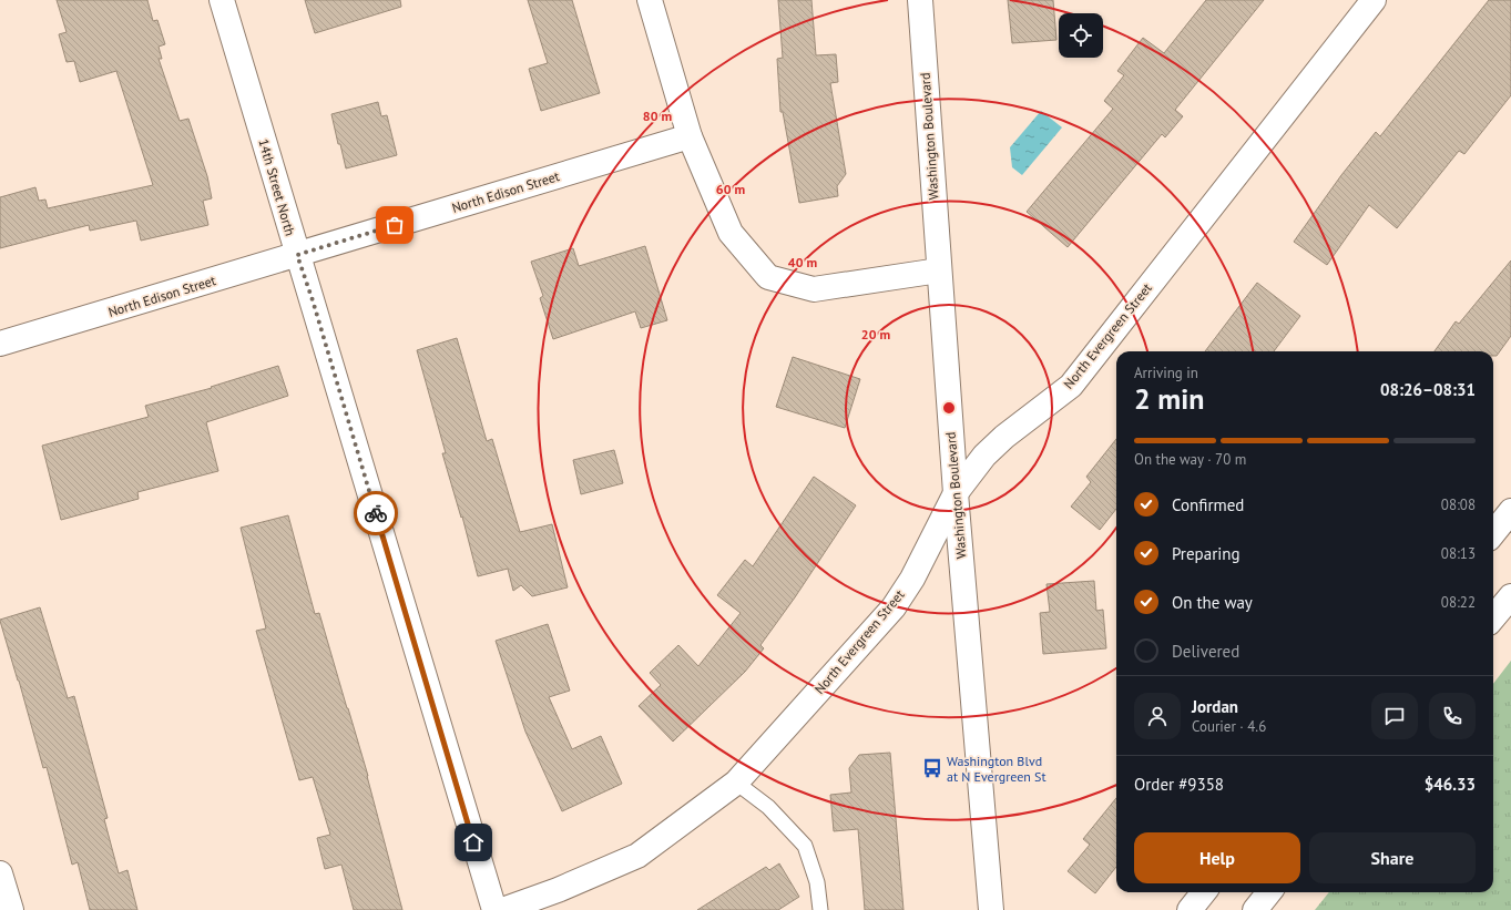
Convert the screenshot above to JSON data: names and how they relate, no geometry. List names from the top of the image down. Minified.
{"streets":{"street":["Washington Boulevard","14th Street North","North Edison Street","North Evergreen Street"]},"crossings":[["Washington Boulevard","North Evergreen Street"],["14th Street North","North Edison Street"]],"places":{"bus stop":["Washington Blvd at N Evergreen St"]},"page":{"heading":["2 min","Arriving in","08:26–08:31"],"panel":["Jordan","Courier · 4.6","Order #9358","$46.33"],"bar":"On the way · 70 m","list":[["Confirmed","08:08"],["Preparing","08:13"],["On the way","08:22"],"Delivered"],"buttons":["Help","Share"]},"rings":["80 m","60 m","40 m","20 m"]}
